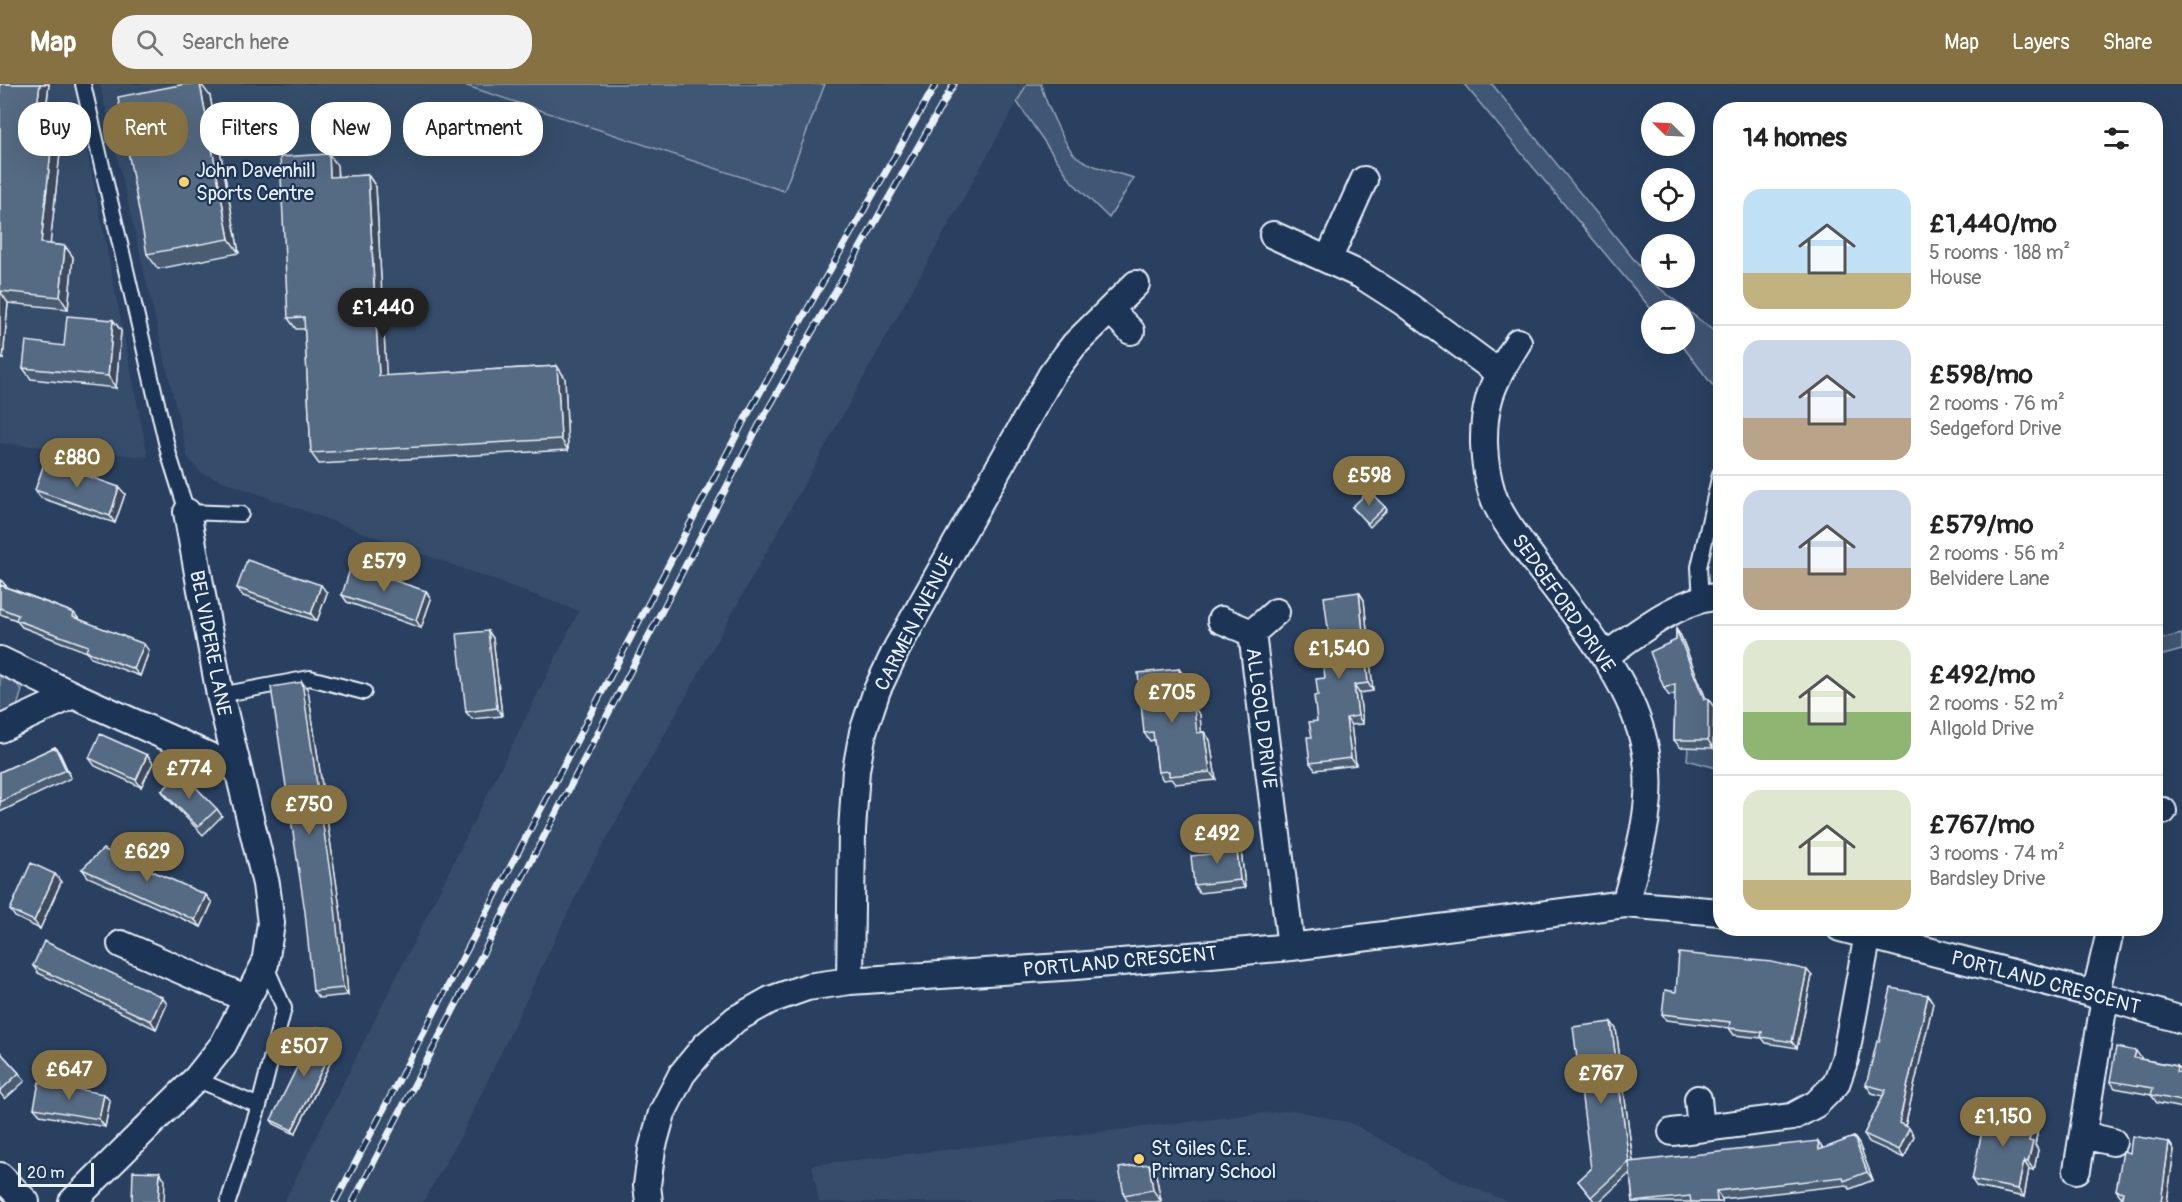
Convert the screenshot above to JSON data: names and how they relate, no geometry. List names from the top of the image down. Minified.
{"streets":{"street":["SEDGEFORD DRIVE","CARMEN AVENUE","BELVIDERE LANE","ALLGOLD DRIVE","PORTLAND CRESCENT"]},"crossings":[["SEDGEFORD DRIVE","PORTLAND CRESCENT"],["CARMEN AVENUE","PORTLAND CRESCENT"],["ALLGOLD DRIVE","PORTLAND CRESCENT"]],"places":["John Davenhill Sports Centre","St Giles C.E. Primary School"],"scale_bar":"20 m","north":"top left","page":{"header":"Map","search":"Search here","nav":["Map","Layers","Share"],"map_buttons":["+","−"],"chip":["Buy","Rent","Filters","New","Apartment"],"heading":"14 homes","list":[{"name":"£1,440/mo","note":"5 rooms · 188 m² · House"},{"name":"£598/mo","note":"2 rooms · 76 m² · Sedgeford Drive"},{"name":"£579/mo","note":"2 rooms · 56 m² · Belvidere Lane"},{"name":"£492/mo","note":"2 rooms · 52 m² · Allgold Drive"},{"name":"£767/mo","note":"3 rooms · 74 m² · Bardsley Drive"}],"price":["£1,440","£880","£598","£579","£1,540","£705","£774","£750","£492","£629","£507","£647","£767","£1,150"],"scale":"20 m"}}
